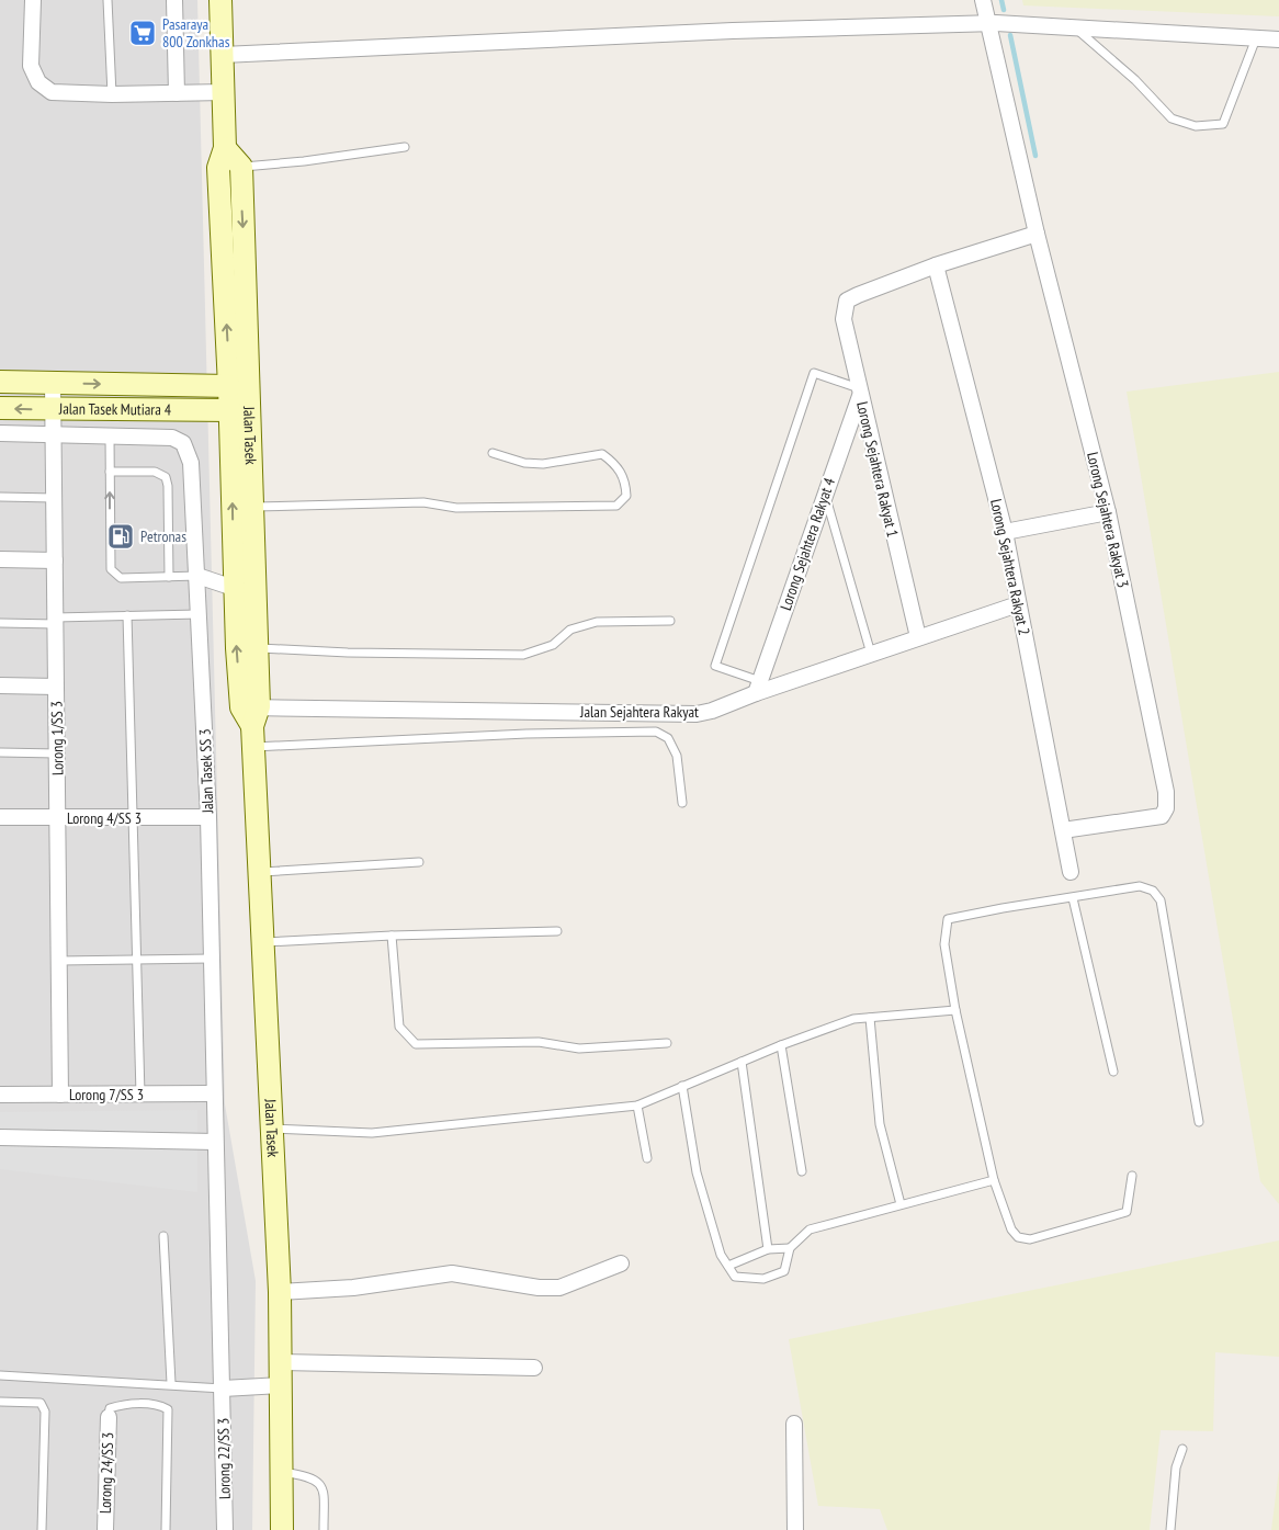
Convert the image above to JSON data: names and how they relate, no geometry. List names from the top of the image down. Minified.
{"streets":{"main road":["Jalan Tasek Mutiara 4","Jalan Tasek"],"street":["Lorong Sejahtera Rakyat 1","Lorong Sejahtera Rakyat 3","Lorong Sejahtera Rakyat 4","Lorong Sejahtera Rakyat 2","Jalan Sejahtera Rakyat","Lorong 1/SS 3","Jalan Tasek SS 3","Lorong 4/SS 3","Lorong 7/SS 3","Lorong 22/SS 3","Lorong 24/SS 3"]},"crossings":[["Jalan Tasek Mutiara 4","Jalan Tasek"],["Jalan Tasek Mutiara 4","Lorong 1/SS 3"],["Jalan Tasek","Jalan Sejahtera Rakyat"],["Lorong Sejahtera Rakyat 1","Lorong Sejahtera Rakyat 4"],["Lorong Sejahtera Rakyat 1","Lorong Sejahtera Rakyat 2"],["Lorong Sejahtera Rakyat 1","Jalan Sejahtera Rakyat"],["Lorong Sejahtera Rakyat 3","Lorong Sejahtera Rakyat 2"],["Lorong Sejahtera Rakyat 4","Jalan Sejahtera Rakyat"],["Lorong Sejahtera Rakyat 2","Jalan Sejahtera Rakyat"],["Lorong 1/SS 3","Lorong 4/SS 3"],["Lorong 1/SS 3","Lorong 7/SS 3"],["Jalan Tasek SS 3","Lorong 4/SS 3"],["Jalan Tasek SS 3","Lorong 7/SS 3"],["Jalan Tasek SS 3","Lorong 22/SS 3"]],"places":{"supermarket":["Pasaraya 800 Zonkhas"],"fuel station":["Petronas"]}}
